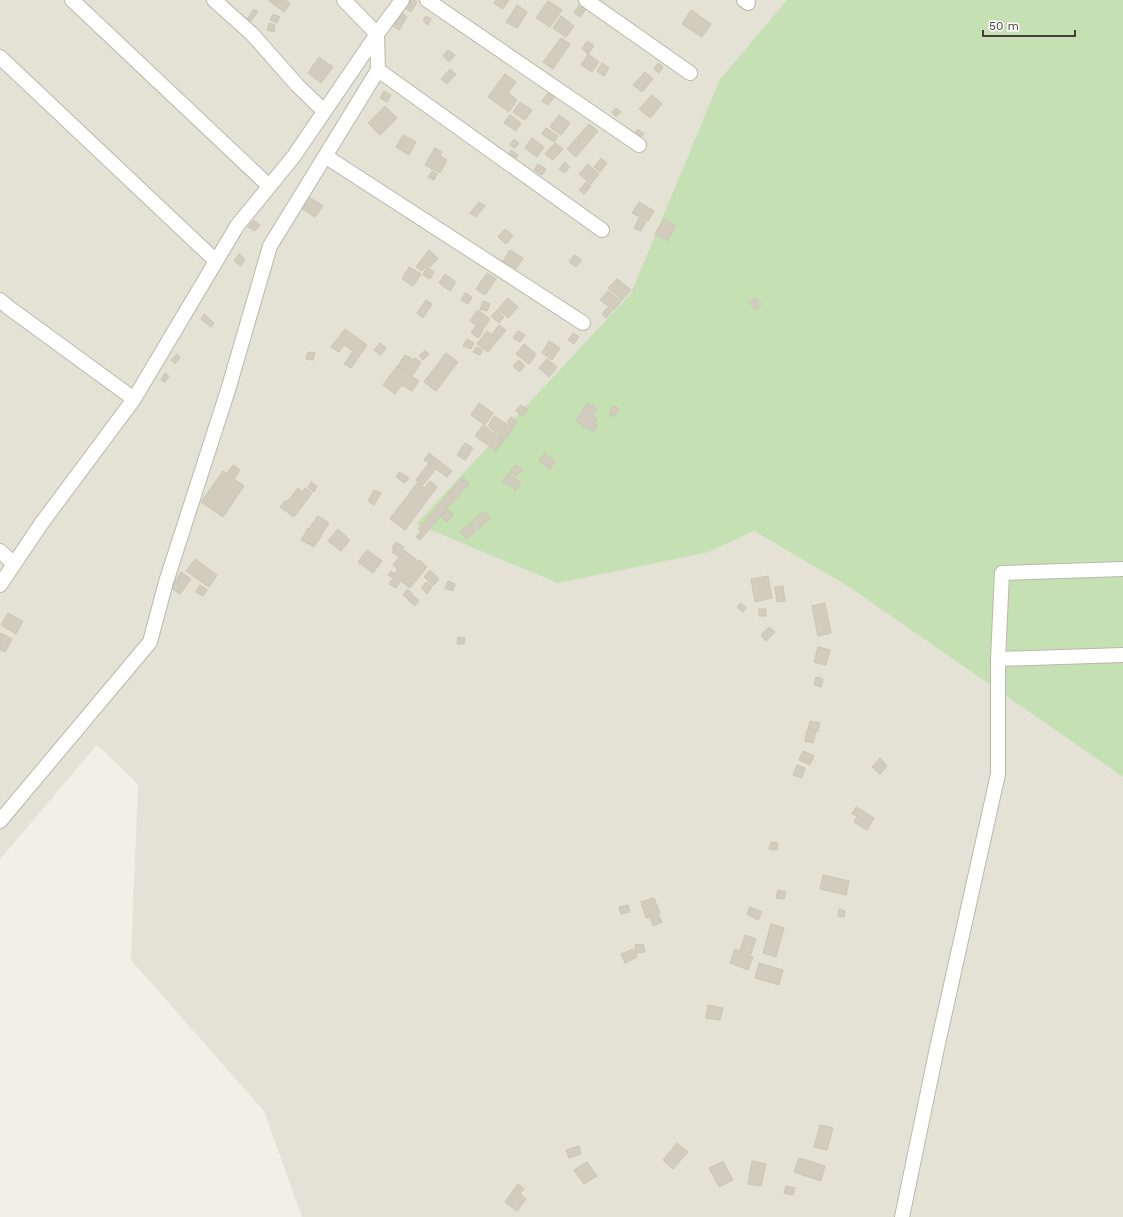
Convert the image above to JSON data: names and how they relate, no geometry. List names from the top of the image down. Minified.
{"scale_bar":"50 m"}
